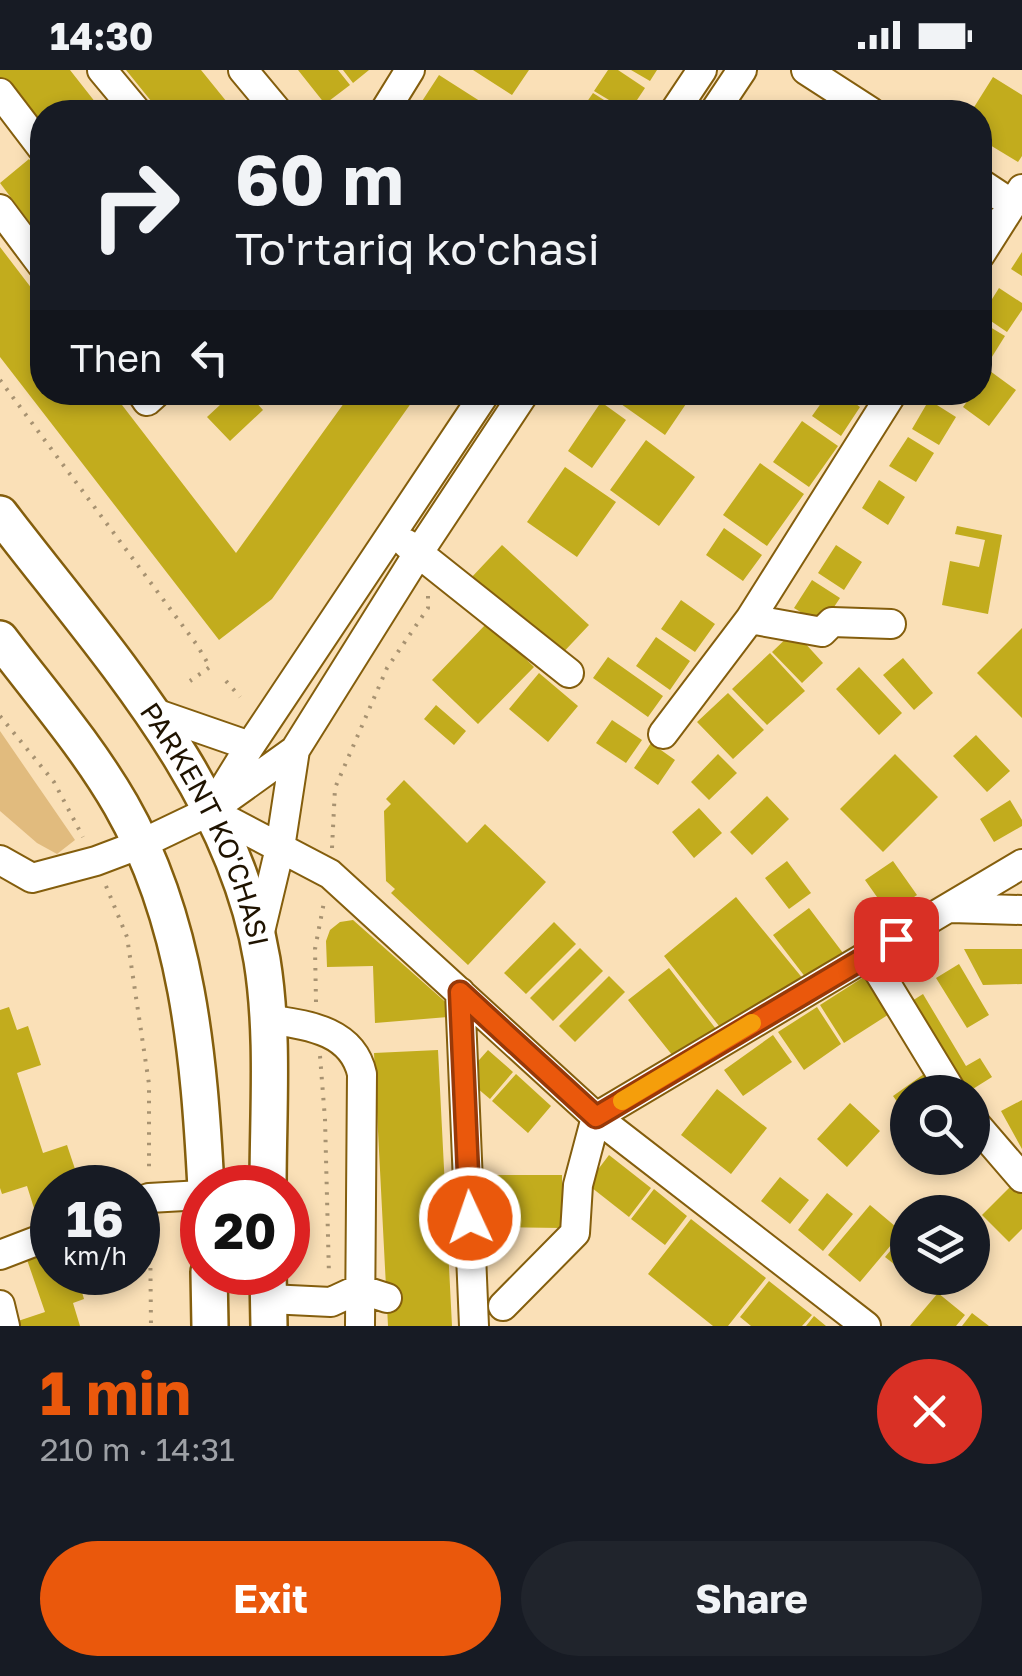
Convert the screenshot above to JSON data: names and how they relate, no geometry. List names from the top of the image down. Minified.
{"streets":{"main road":["PARKENT KO'CHASI"]},"page":{"status":"14:30","turn":["60 m","To'rtariq ko'chasi"],"then":"Then","speed":"16 km/h","limit":"20","heading":["1 min","210 m · 14:31"],"buttons":["Exit","Share"]}}
